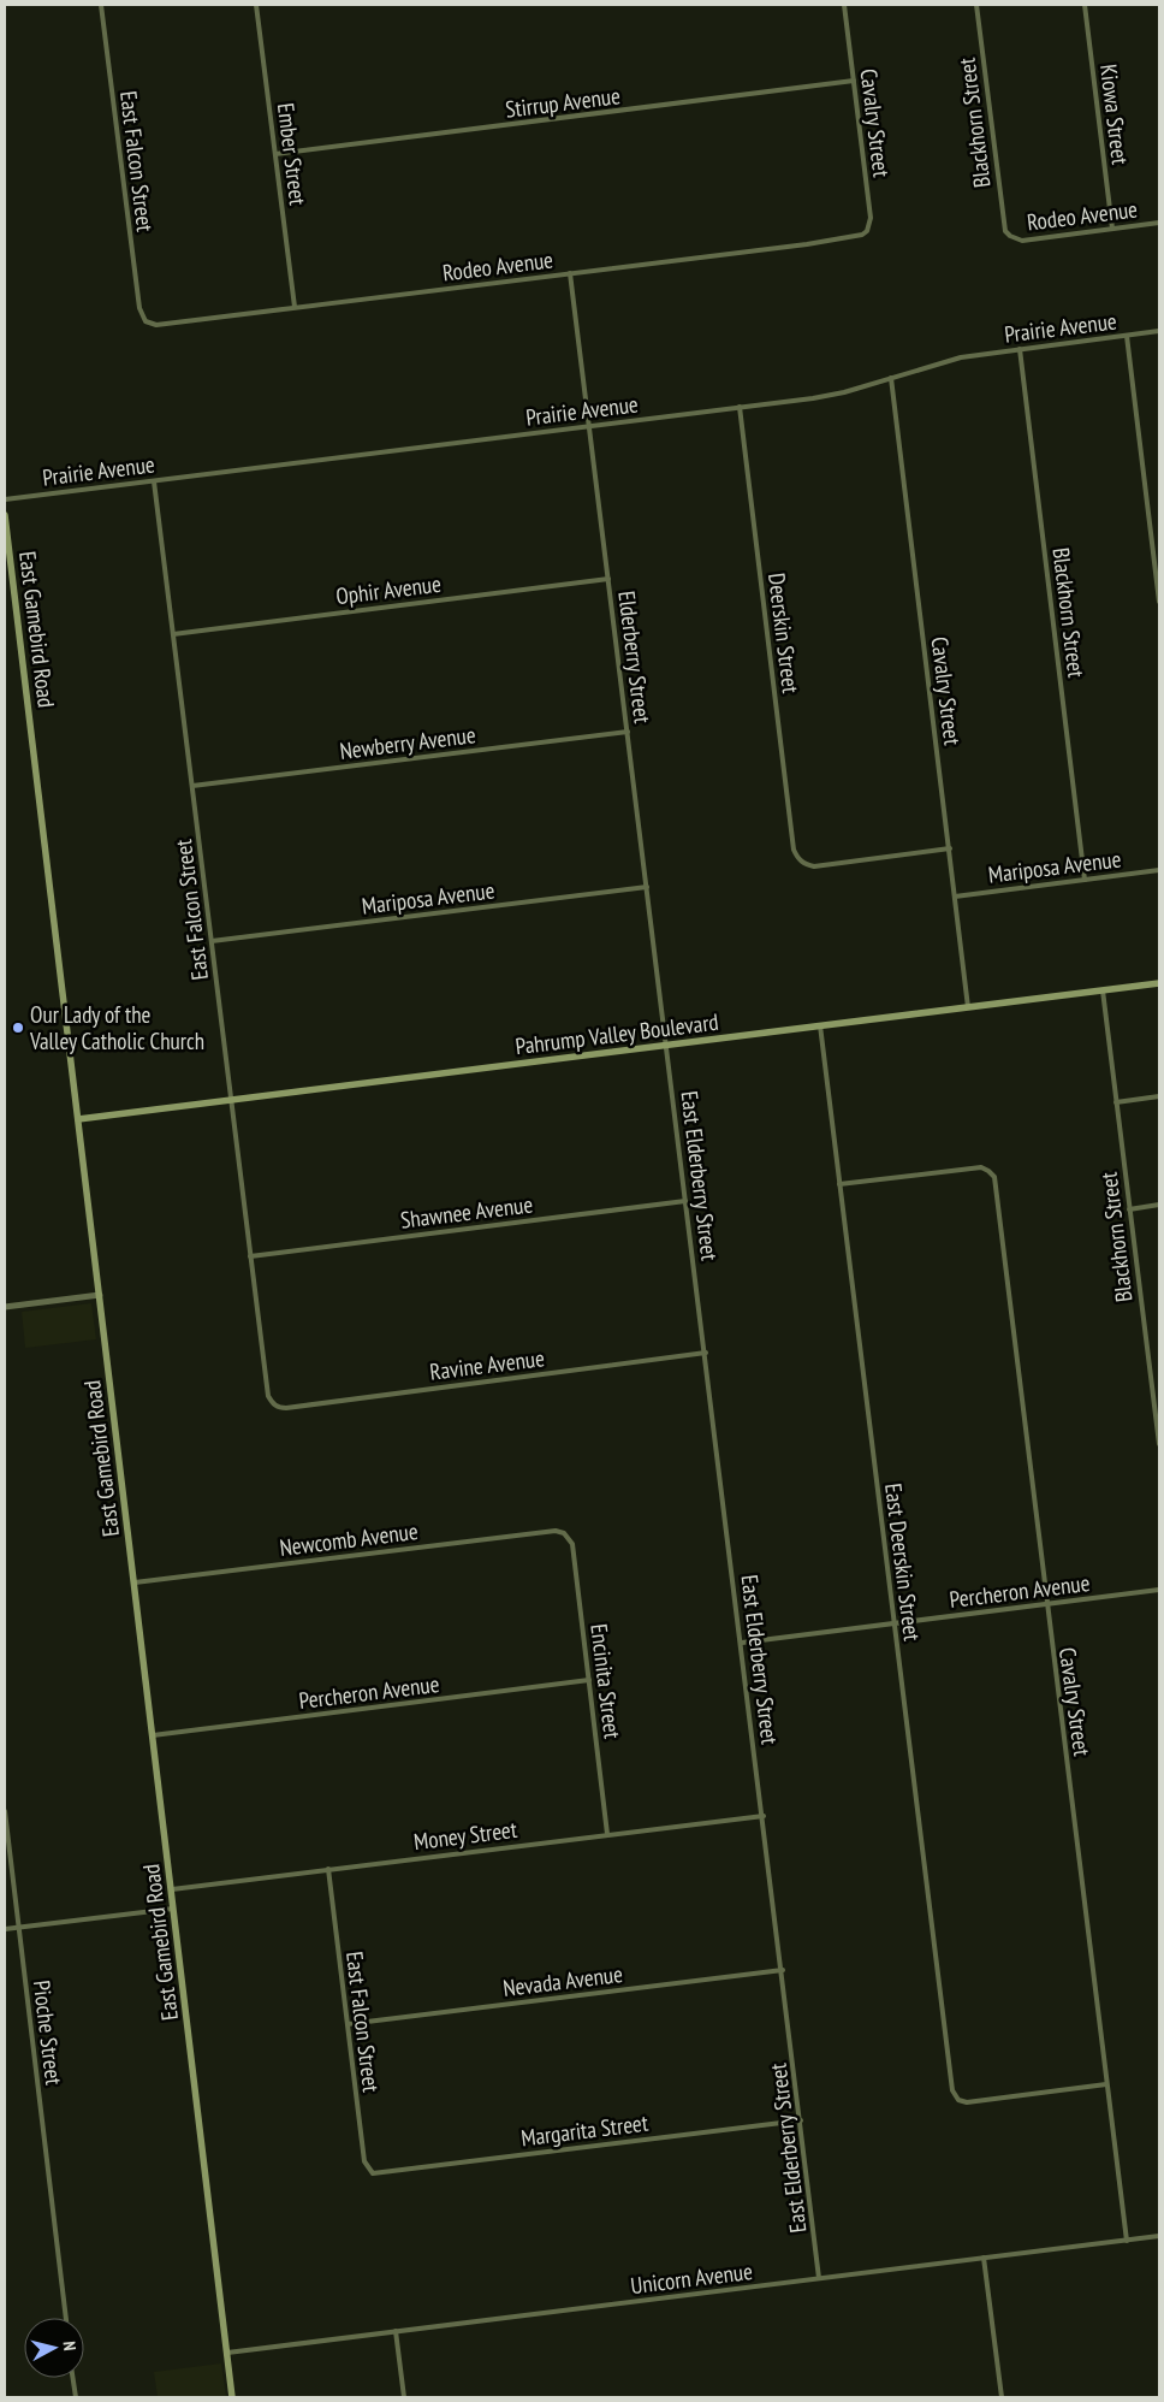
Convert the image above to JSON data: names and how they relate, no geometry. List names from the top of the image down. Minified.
{"streets":{"main road":["East Gamebird Road","Pahrump Valley Boulevard"],"street":["Stirrup Avenue","Kiowa Street","Cavalry Street","Blackhorn Street","Ember Street","East Falcon Street","Rodeo Avenue","Prairie Avenue","Ophir Avenue","Deerskin Street","Elderberry Street","Newberry Avenue","Mariposa Avenue","East Elderberry Street","Shawnee Avenue","Ravine Avenue","Newcomb Avenue","East Deerskin Street","Percheron Avenue","Encinita Street","Money Street","Nevada Avenue","Pioche Street","Margarita Street","Unicorn Avenue"]},"crossings":[["Stirrup Avenue","Cavalry Street"],["Stirrup Avenue","Ember Street"],["Kiowa Street","Rodeo Avenue"],["Cavalry Street","Rodeo Avenue"],["Cavalry Street","Prairie Avenue"],["Cavalry Street","Deerskin Street"],["Cavalry Street","Mariposa Avenue"],["Cavalry Street","Pahrump Valley Boulevard"],["Cavalry Street","East Deerskin Street"],["Cavalry Street","Percheron Avenue"],["Cavalry Street","Unicorn Avenue"],["Blackhorn Street","Rodeo Avenue"],["Blackhorn Street","Prairie Avenue"],["Blackhorn Street","Mariposa Avenue"],["Blackhorn Street","Pahrump Valley Boulevard"],["Ember Street","Rodeo Avenue"],["East Falcon Street","Rodeo Avenue"],["East Falcon Street","Prairie Avenue"],["East Falcon Street","Ophir Avenue"],["East Falcon Street","Newberry Avenue"],["East Falcon Street","Mariposa Avenue"],["East Falcon Street","Pahrump Valley Boulevard"],["East Falcon Street","Shawnee Avenue"],["East Falcon Street","Ravine Avenue"],["East Falcon Street","Money Street"],["East Falcon Street","Nevada Avenue"],["East Falcon Street","Margarita Street"],["Rodeo Avenue","Elderberry Street"],["Prairie Avenue","Deerskin Street"],["Prairie Avenue","Elderberry Street"],["Ophir Avenue","Elderberry Street"],["East Gamebird Road","Pahrump Valley Boulevard"],["East Gamebird Road","Newcomb Avenue"],["East Gamebird Road","Percheron Avenue"],["East Gamebird Road","Money Street"],["East Gamebird Road","Unicorn Avenue"],["Elderberry Street","Newberry Avenue"],["Elderberry Street","Mariposa Avenue"],["Elderberry Street","Pahrump Valley Boulevard"],["Elderberry Street","East Elderberry Street"],["Pahrump Valley Boulevard","East Elderberry Street"],["Pahrump Valley Boulevard","East Deerskin Street"],["East Elderberry Street","Shawnee Avenue"],["East Elderberry Street","Ravine Avenue"],["East Elderberry Street","Percheron Avenue"],["East Elderberry Street","Money Street"],["East Elderberry Street","Nevada Avenue"],["East Elderberry Street","Margarita Street"],["East Elderberry Street","Unicorn Avenue"],["Newcomb Avenue","Encinita Street"],["East Deerskin Street","Percheron Avenue"],["Percheron Avenue","Encinita Street"],["Encinita Street","Money Street"]],"places":["Our Lady of the Valley Catholic Church"],"north":"right"}
